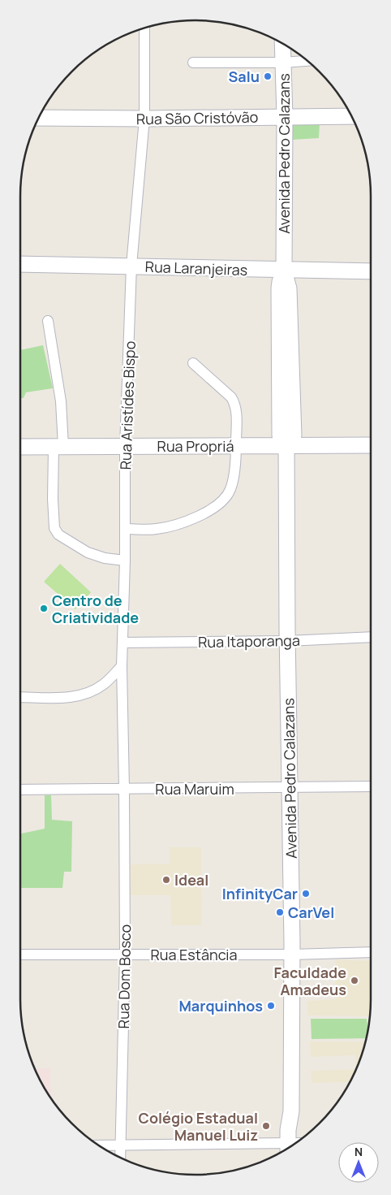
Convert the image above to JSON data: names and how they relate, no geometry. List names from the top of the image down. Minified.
{"streets":{"main road":["Rua São Cristóvão","Avenida Pedro Calazans","Rua Laranjeiras","Rua Propriá"],"street":["Rua Aristídes Bispo","Rua Itaporanga","Rua Maruim","Rua Estância","Rua Dom Bosco"]},"crossings":[["Rua São Cristóvão","Avenida Pedro Calazans"],["Rua São Cristóvão","Rua Aristídes Bispo"],["Avenida Pedro Calazans","Rua Laranjeiras"],["Avenida Pedro Calazans","Rua Propriá"],["Avenida Pedro Calazans","Rua Itaporanga"],["Avenida Pedro Calazans","Rua Maruim"],["Avenida Pedro Calazans","Rua Estância"],["Rua Laranjeiras","Rua Aristídes Bispo"],["Rua Aristídes Bispo","Rua Propriá"],["Rua Aristídes Bispo","Rua Itaporanga"],["Rua Aristídes Bispo","Rua Maruim"],["Rua Aristídes Bispo","Rua Dom Bosco"],["Rua Maruim","Rua Dom Bosco"],["Rua Estância","Rua Dom Bosco"]],"places":["Salu","Centro de Criatividade","Ideal","InfinityCar","CarVel","Faculdade Amadeus","Marquinhos","Colégio Estadual Manuel Luiz"],"north":"top"}
